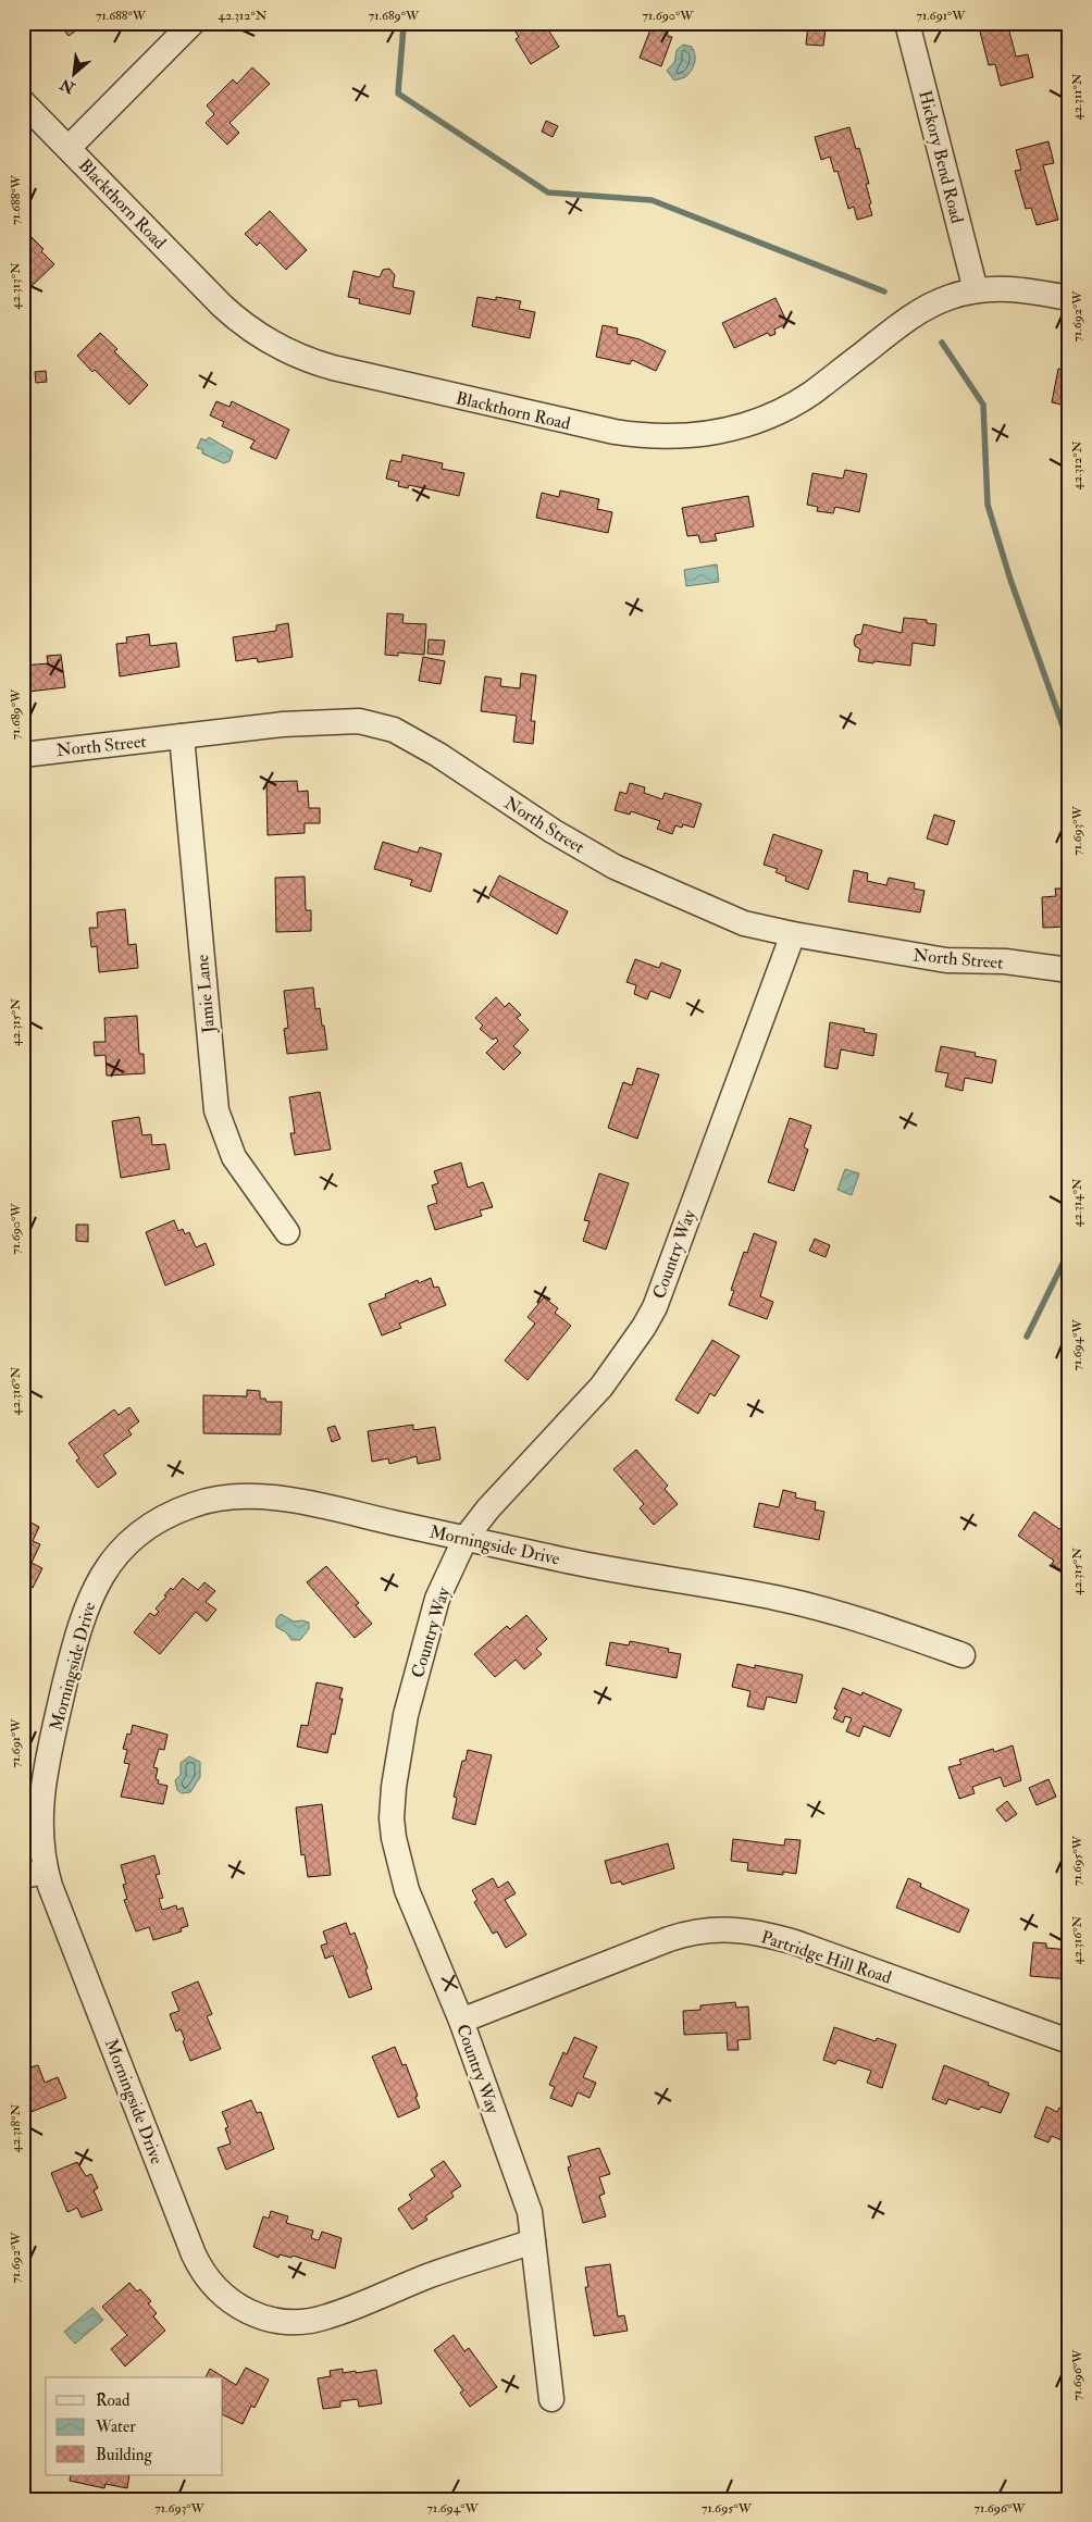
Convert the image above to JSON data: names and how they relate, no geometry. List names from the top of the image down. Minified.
{"streets":{"street":["Hickory Bend Road","Blackthorn Road","North Street","Jamie Lane","Country Way","Morningside Drive","Partridge Hill Road"]},"crossings":[["Hickory Bend Road","Blackthorn Road"],["North Street","Jamie Lane"],["North Street","Country Way"],["Country Way","Morningside Drive"],["Country Way","Partridge Hill Road"]],"legend":["Road","Water","Building"],"north":"bottom left","coordinates":["71.688°W","42.312°N","71.689°W","71.690°W","71.691°W","42.311°N","42.313°N","71.692°W","71.693°W","42.315°N","42.314°N","71.694°W","42.316°N","71.695°W","42.318°N","71.696°W"]}
